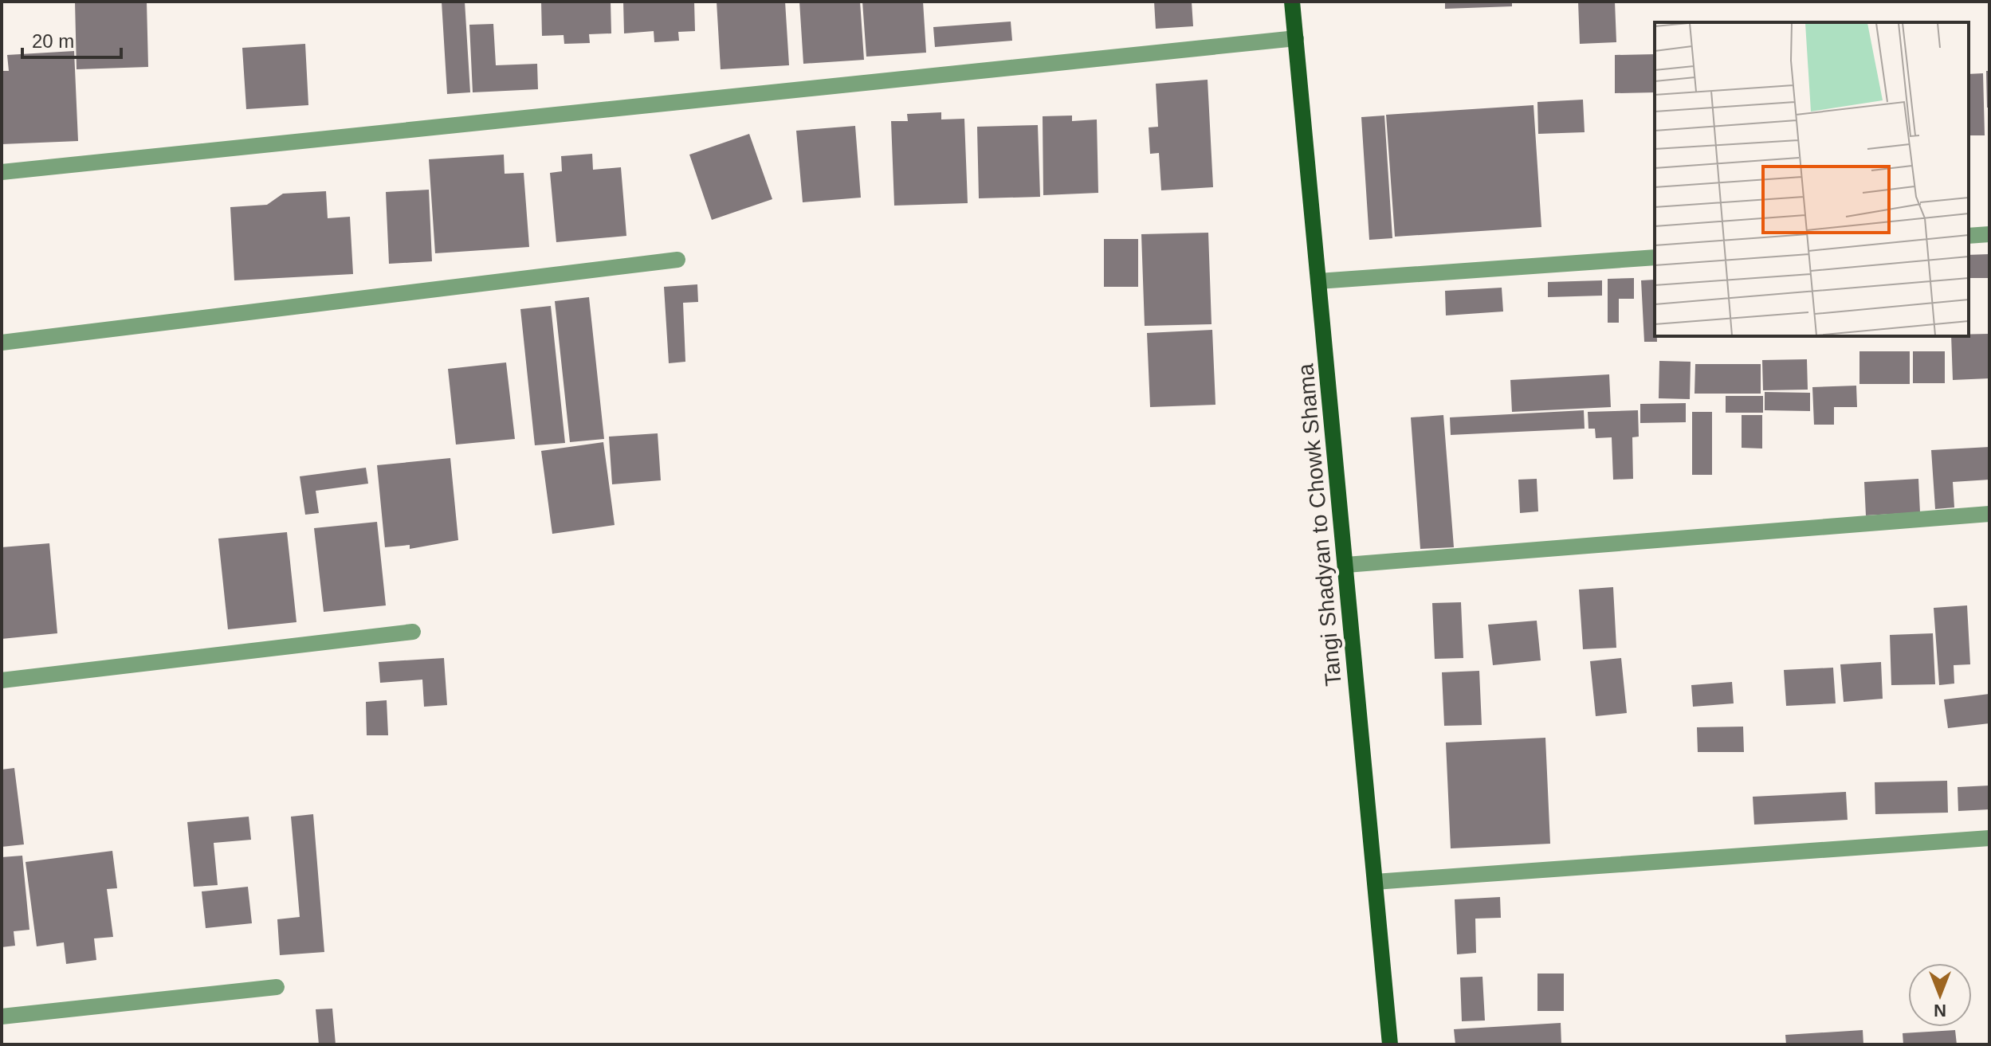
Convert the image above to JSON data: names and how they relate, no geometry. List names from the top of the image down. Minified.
{"streets":{"main road":["Tangi Shadyan to Chowk Shama"]},"scale_bar":"20 m","north":"bottom"}
